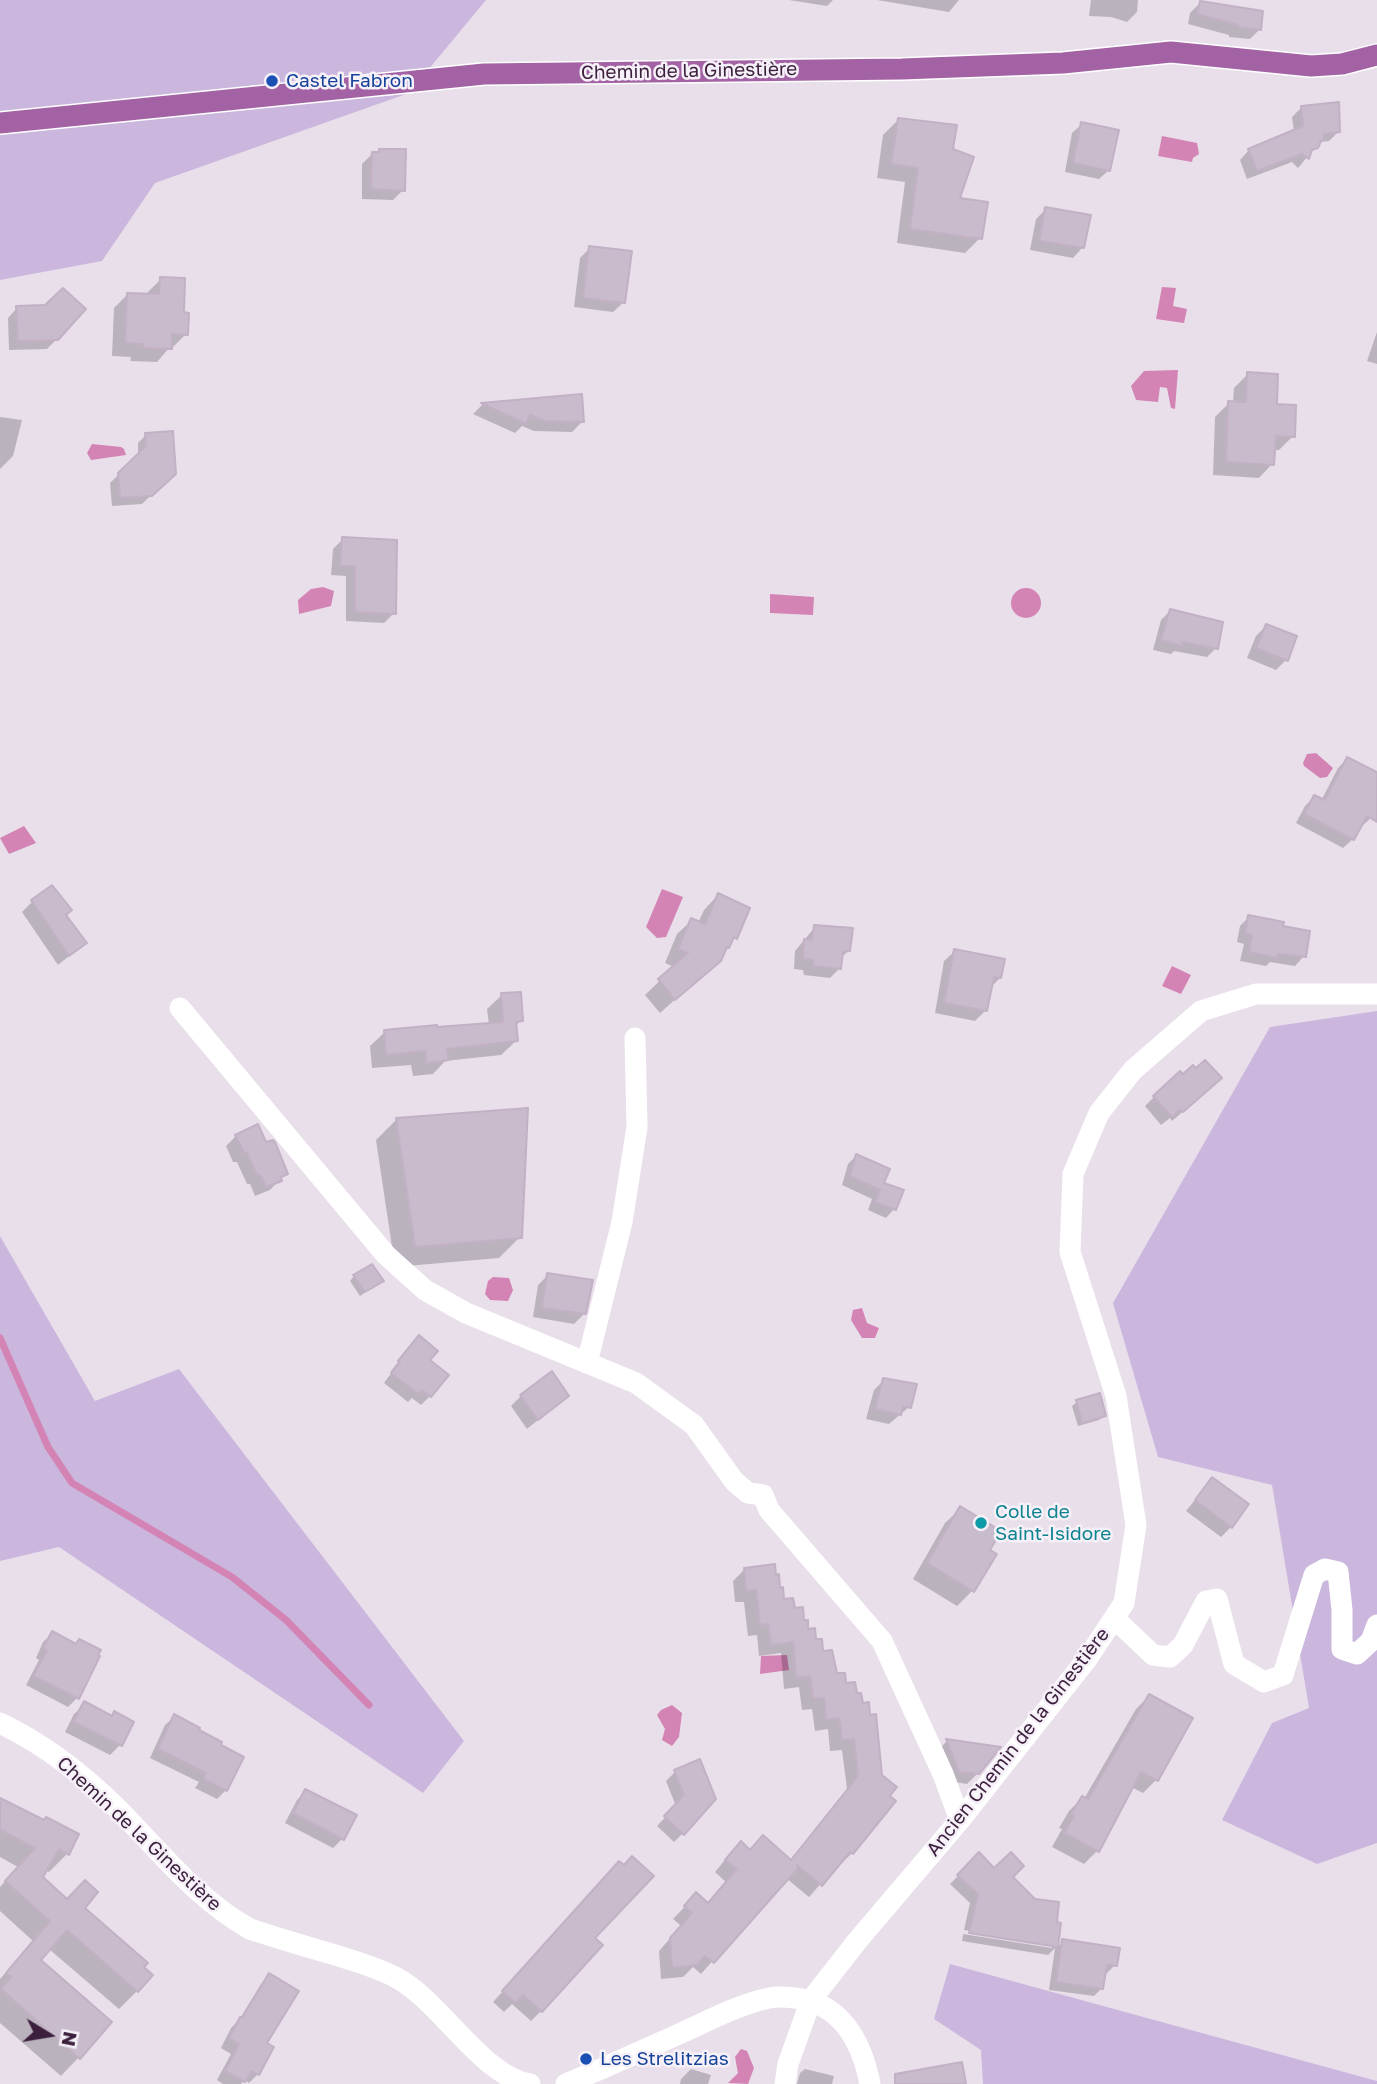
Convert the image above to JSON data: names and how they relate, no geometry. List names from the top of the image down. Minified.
{"streets":{"main road":["Chemin de la Ginestière"],"street":["Ancien Chemin de la Ginestière"]},"places":["Castel Fabron","Colle de Saint-Isidore","Les Strelitzias"],"north":"right"}
